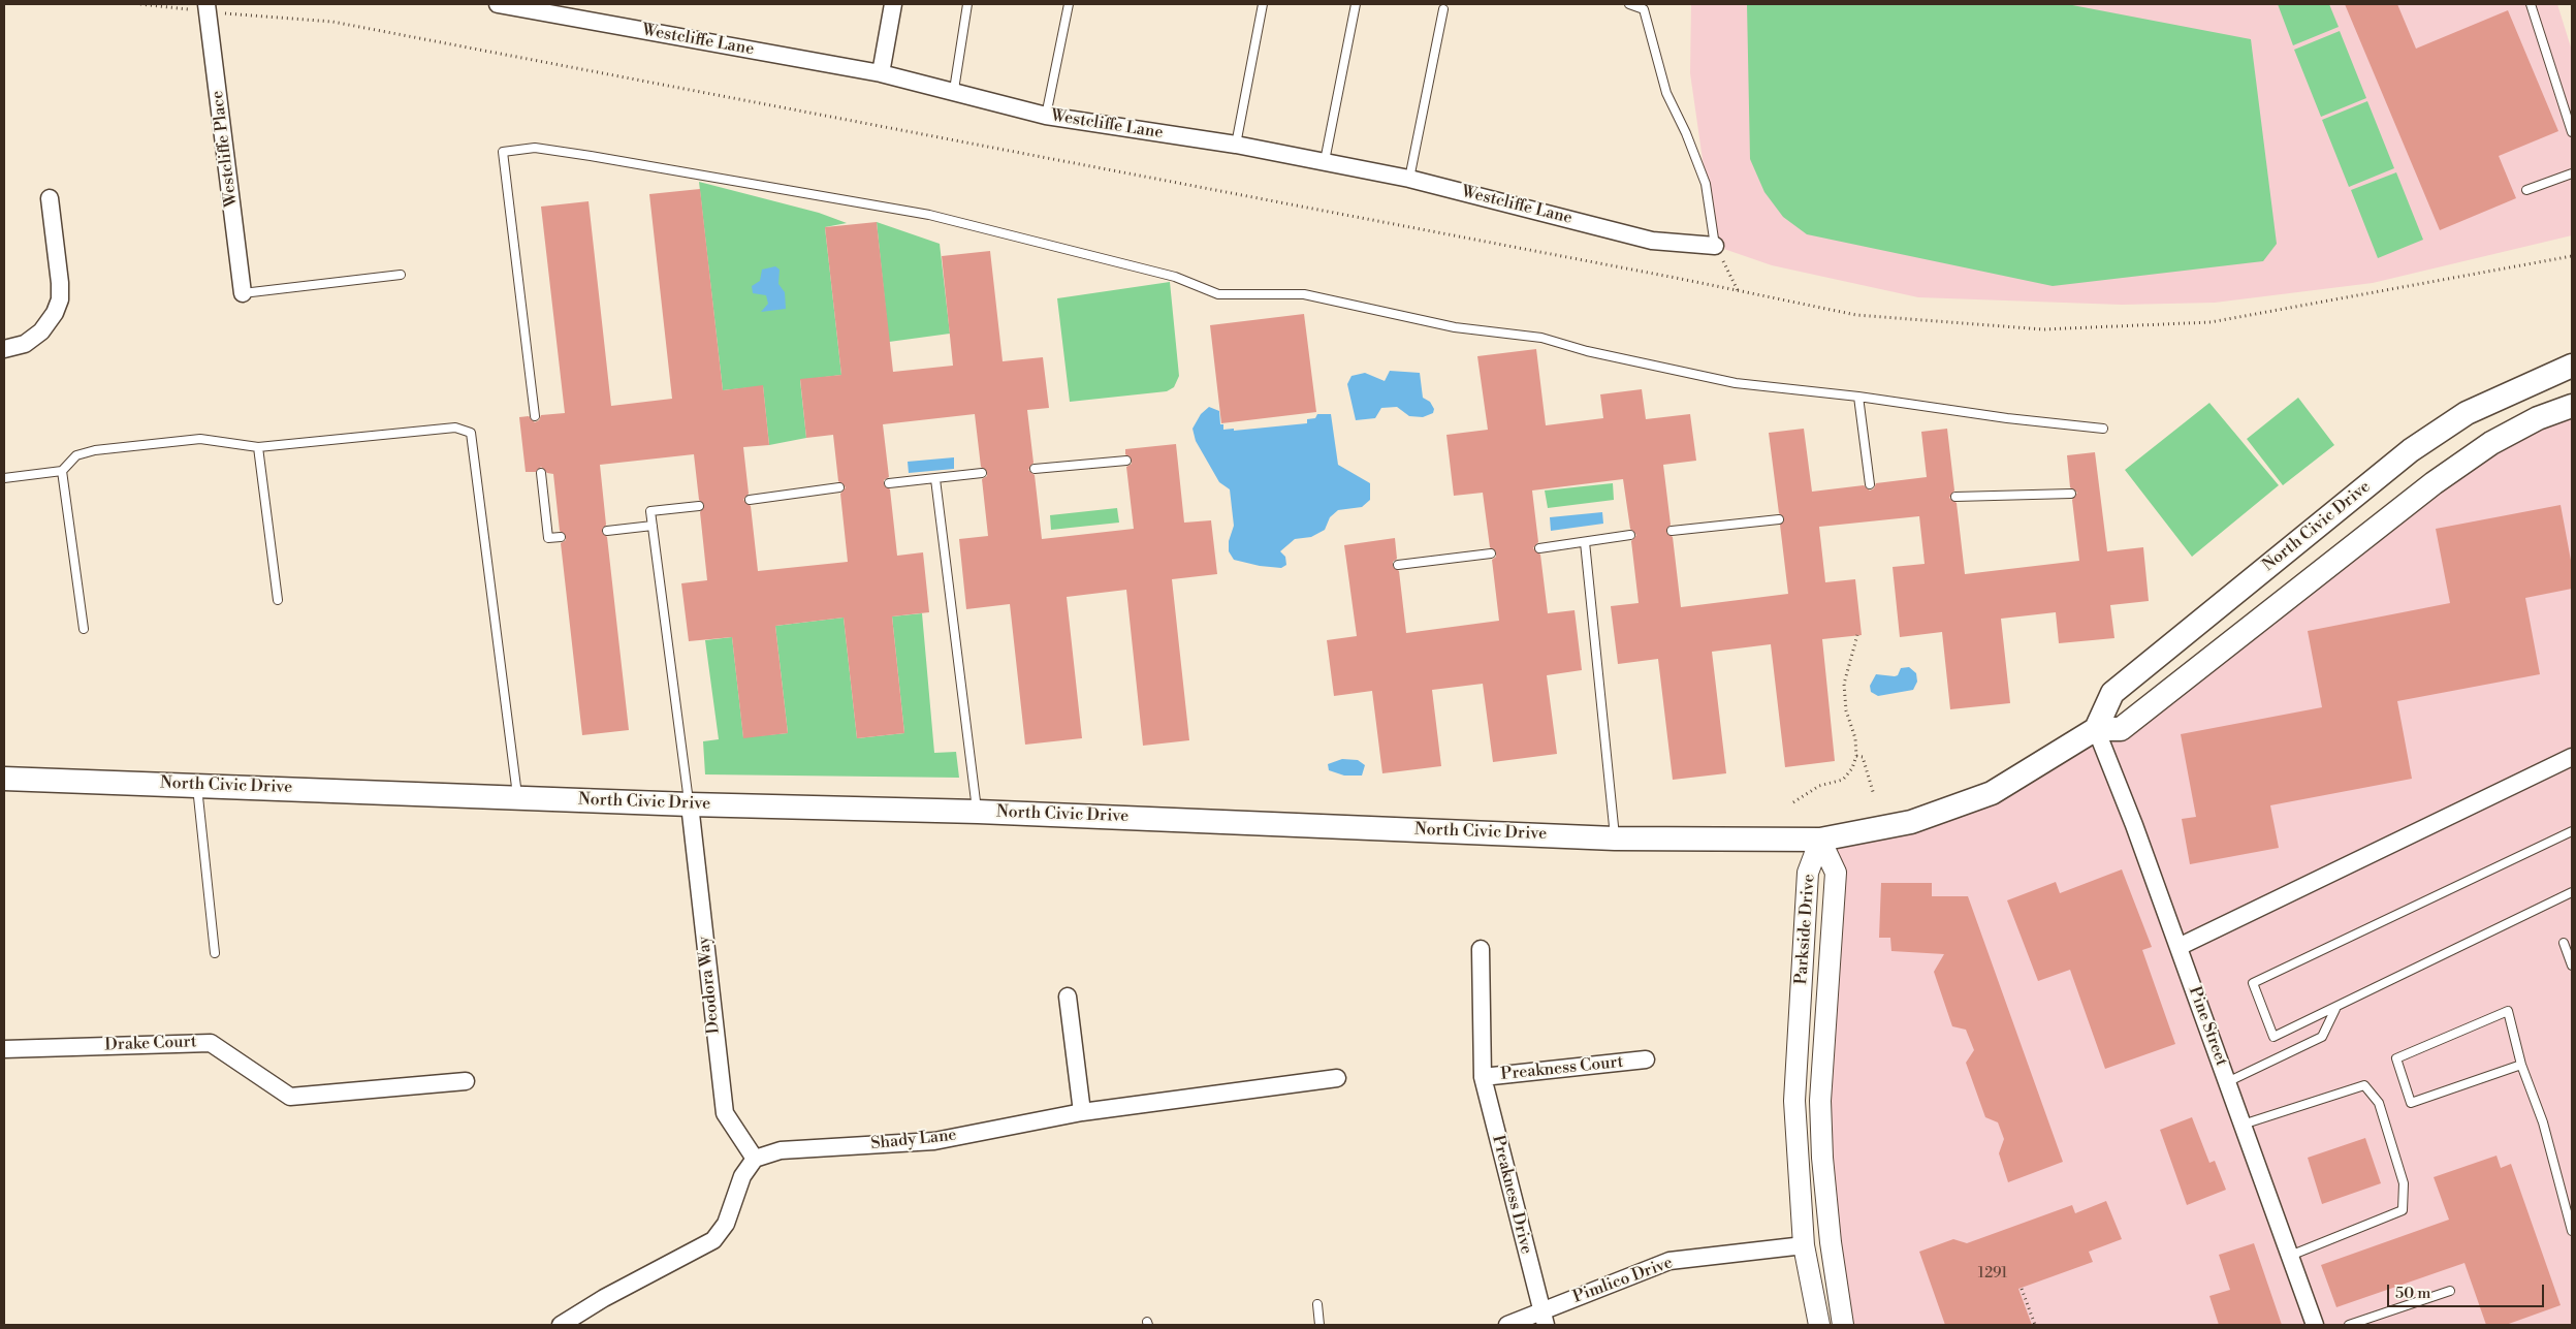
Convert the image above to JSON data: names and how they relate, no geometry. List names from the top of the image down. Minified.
{"streets":{"main road":["North Civic Drive"],"street":["Westcliffe Lane","Westcliffe Place","Parkside Drive","Deodora Way","Pine Street","Drake Court","Preakness Court","Shady Lane","Preakness Drive","Pimlico Drive"]},"crossings":[["North Civic Drive","Parkside Drive"],["North Civic Drive","Deodora Way"],["North Civic Drive","Pine Street"],["Parkside Drive","Pimlico Drive"],["Deodora Way","Shady Lane"],["Preakness Court","Preakness Drive"],["Preakness Drive","Pimlico Drive"]],"house_numbers":["1291"],"scale_bar":"50 m"}
